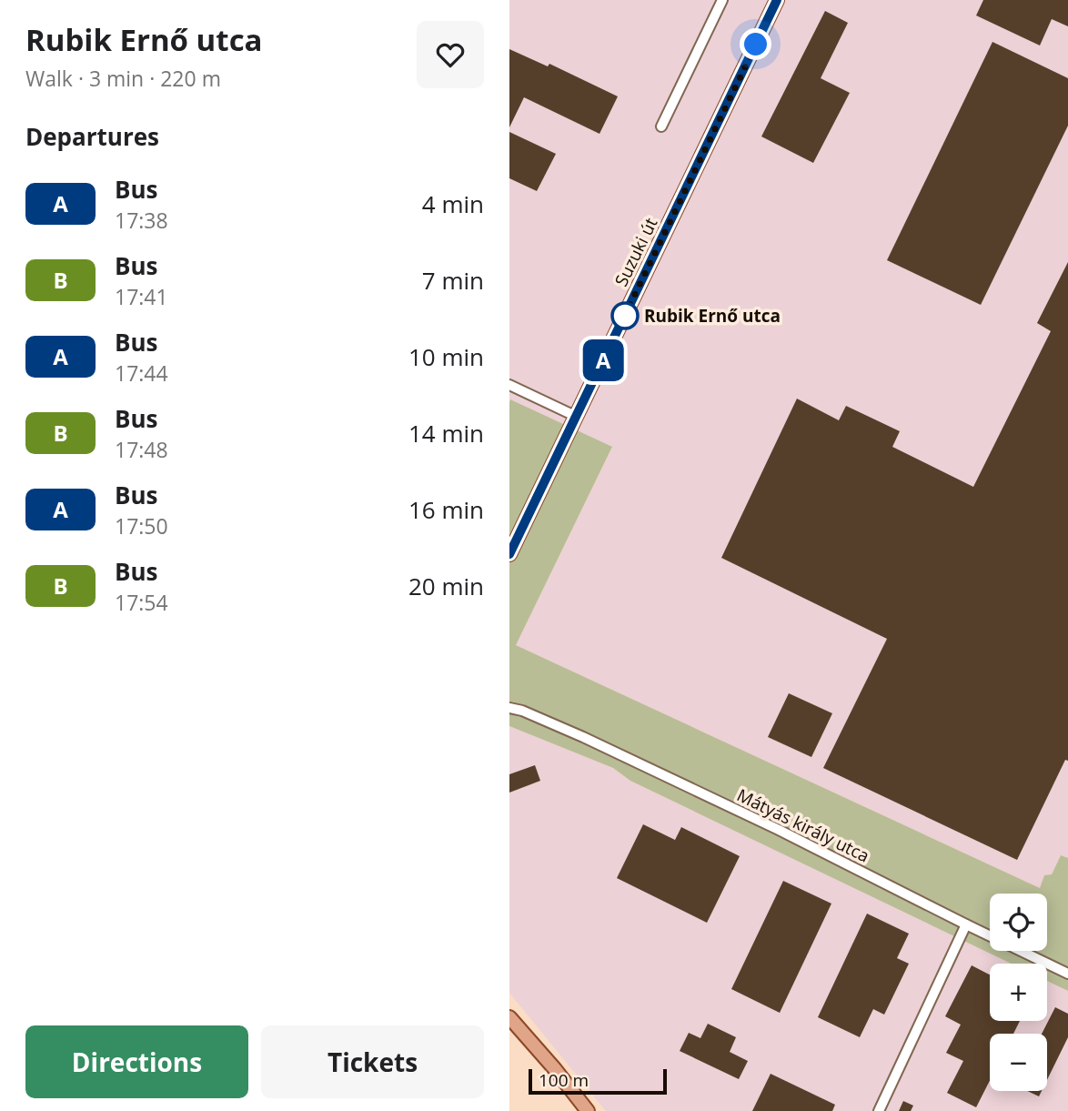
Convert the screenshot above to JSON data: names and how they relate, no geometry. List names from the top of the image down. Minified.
{"streets":{"main road":["Suzuki út"],"street":["Mátyás király utca"]},"places":["Rubik Ernő utca"],"lines":["bus line A"],"scale_bar":"100 m","page":{"heading":[["Rubik Ernő utca","Walk · 3 min · 220 m"],"Departures"],"on_map":"A","list":[{"mark":"A","name":"Bus","note":"17:38","value":"4 min"},{"mark":"B","name":"Bus","note":"17:41","value":"7 min"},{"mark":"A","name":"Bus","note":"17:44","value":"10 min"},{"mark":"B","name":"Bus","note":"17:48","value":"14 min"},{"mark":"A","name":"Bus","note":"17:50","value":"16 min"},{"mark":"B","name":"Bus","note":"17:54","value":"20 min"}],"map_buttons":["+","−"],"buttons":["Directions","Tickets"],"scale":"100 m"}}
